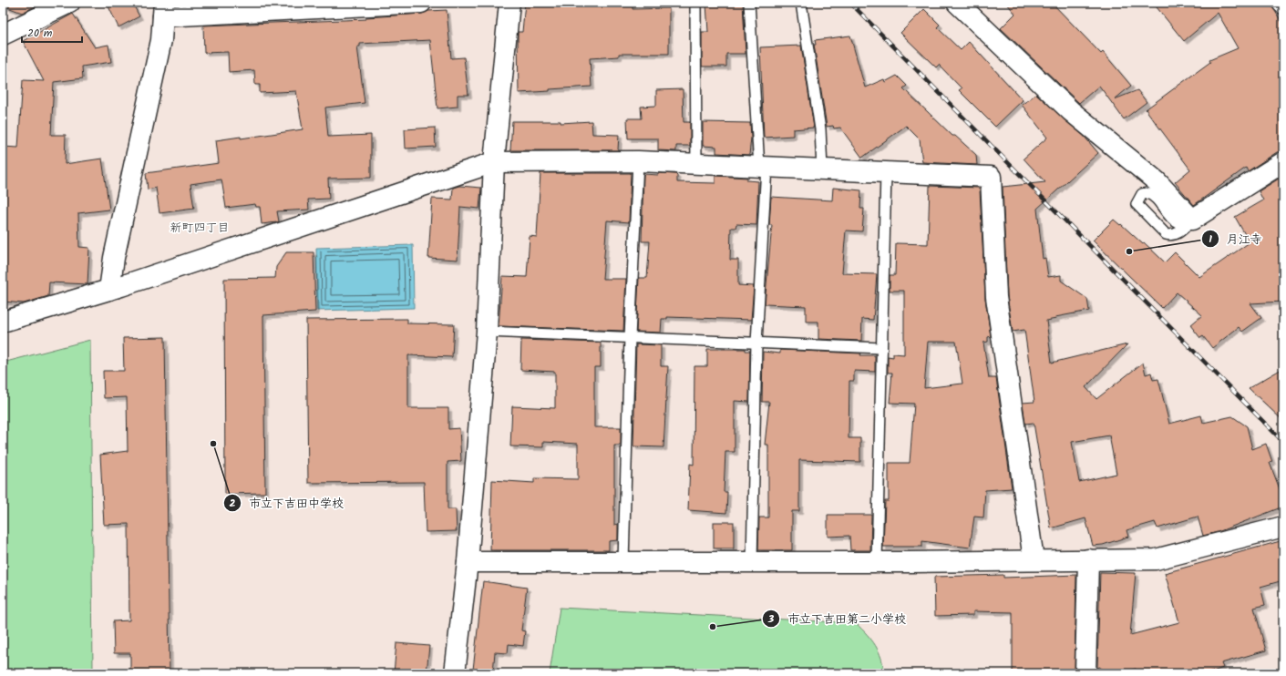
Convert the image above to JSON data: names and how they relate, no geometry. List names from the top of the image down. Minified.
{"districts":["新町四丁目"],"places":["月江寺","市立下吉田中学校","市立下吉田第二小学校"],"scale_bar":"20 m"}
